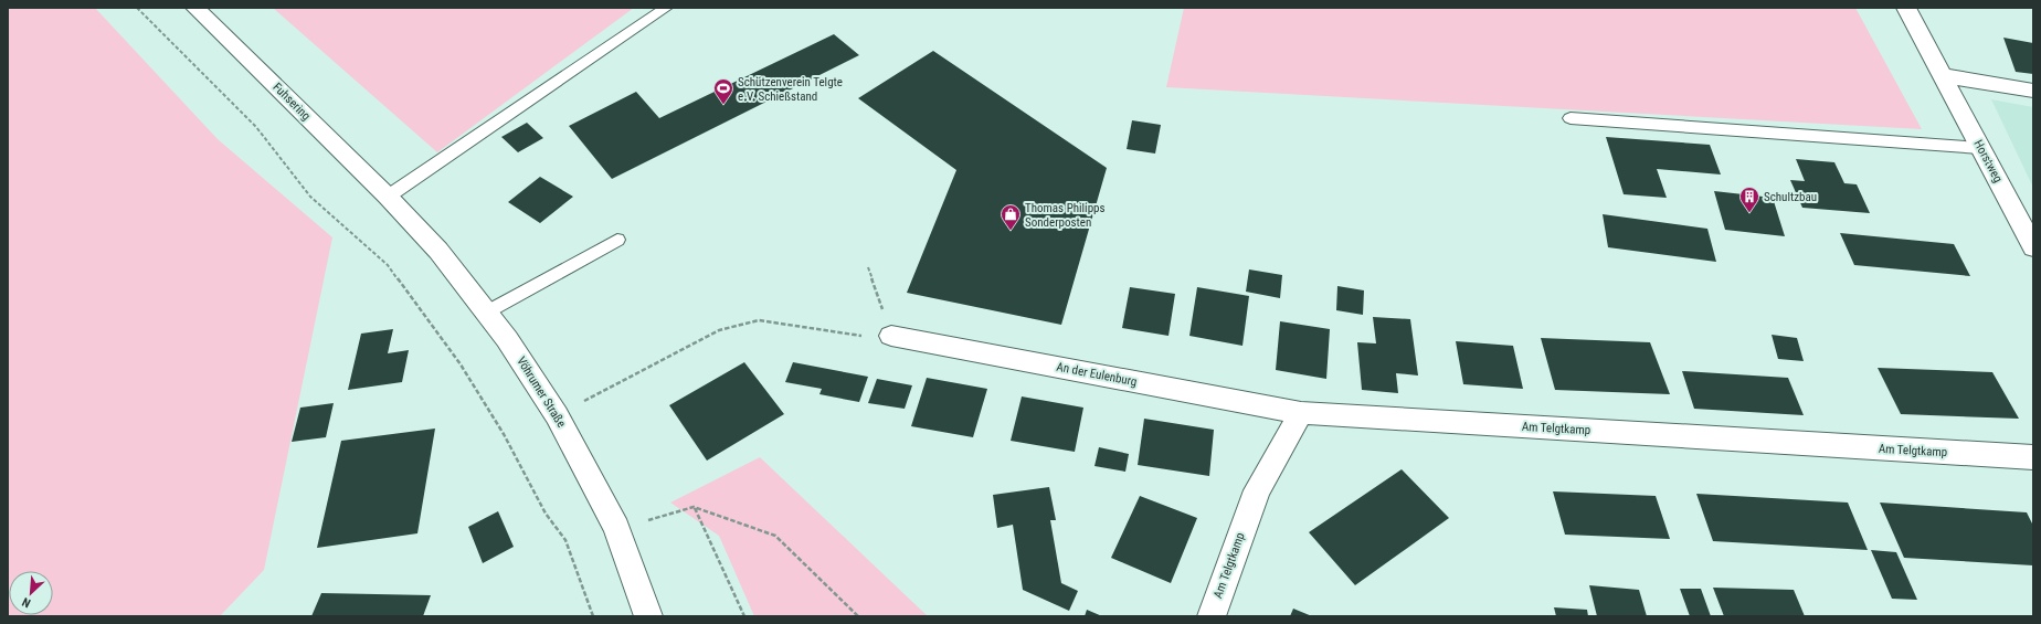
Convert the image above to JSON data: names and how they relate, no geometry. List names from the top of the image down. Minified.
{"streets":{"street":["Fuhsering","Horstweg","An der Eulenburg","Vöhrumer Straße","Am Telgtkamp"]},"crossings":[["Fuhsering","Vöhrumer Straße"],["An der Eulenburg","Am Telgtkamp"]],"places":{"sports":["Schützenverein Telgte e.V. Schießstand"],"building":["Schultzbau"],"shop":["Thomas Philipps Sonderposten"]},"north":"bottom left"}
